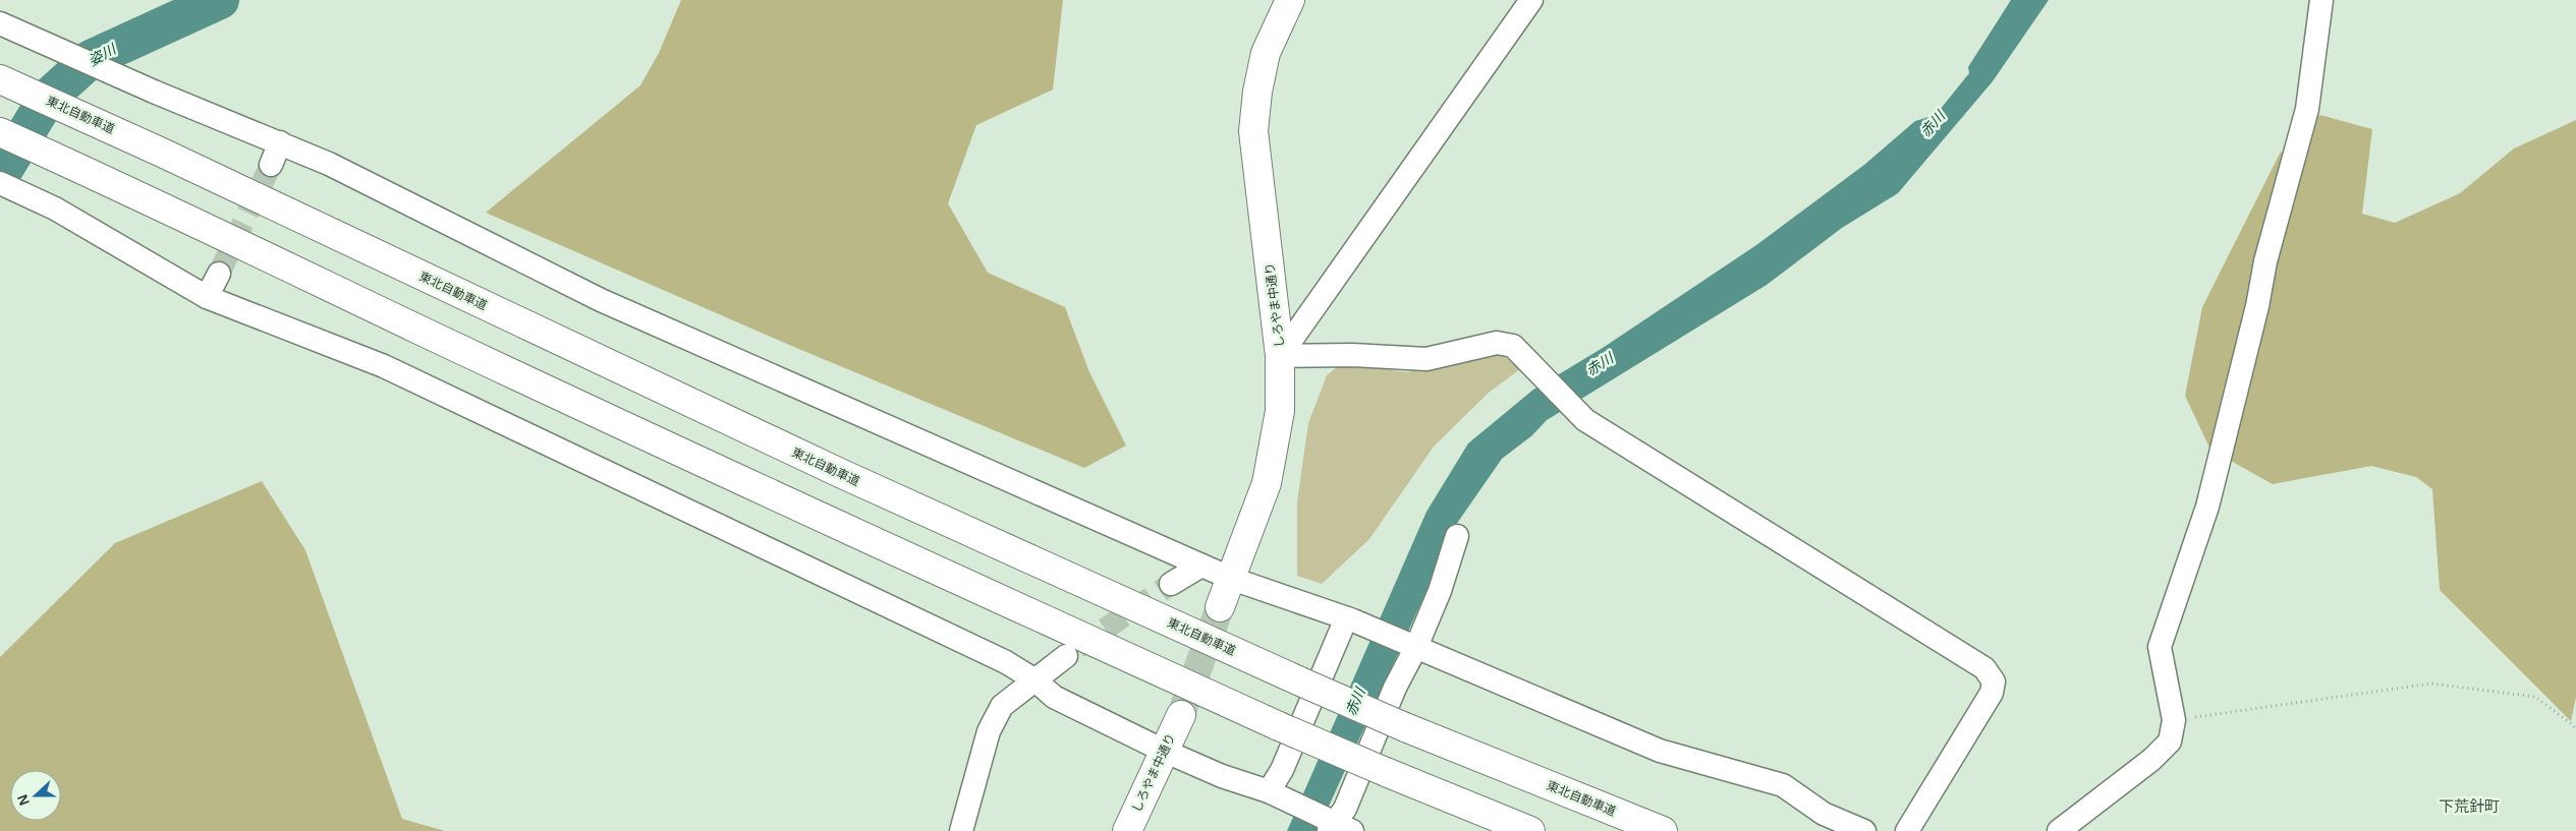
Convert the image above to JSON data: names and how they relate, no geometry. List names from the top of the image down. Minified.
{"streets":{"main road":["東北自動車道","しろやま中通り"]},"districts":["下荒針町"],"water":["姿川","赤川"],"north":"left"}
